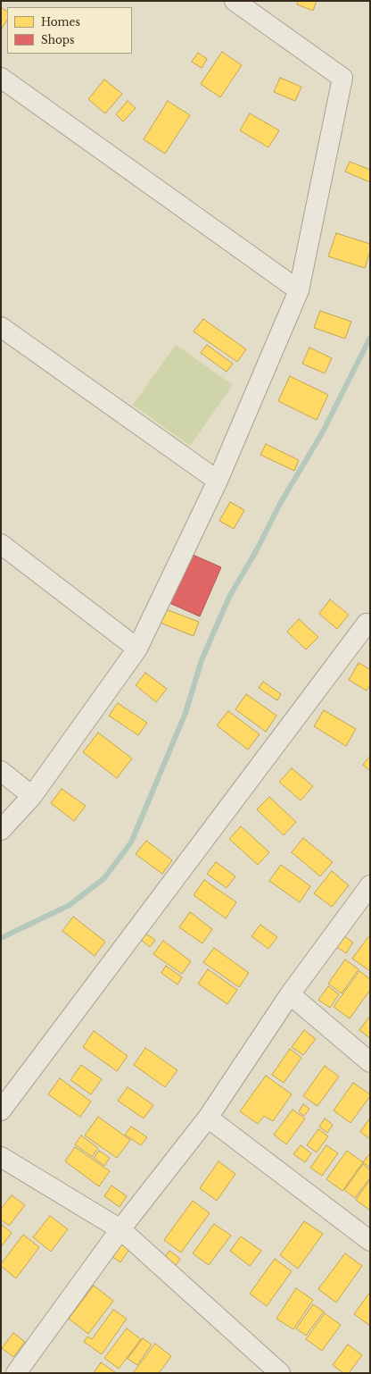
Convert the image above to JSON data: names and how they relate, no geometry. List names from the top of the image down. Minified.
{"legend":["Homes","Shops"]}
